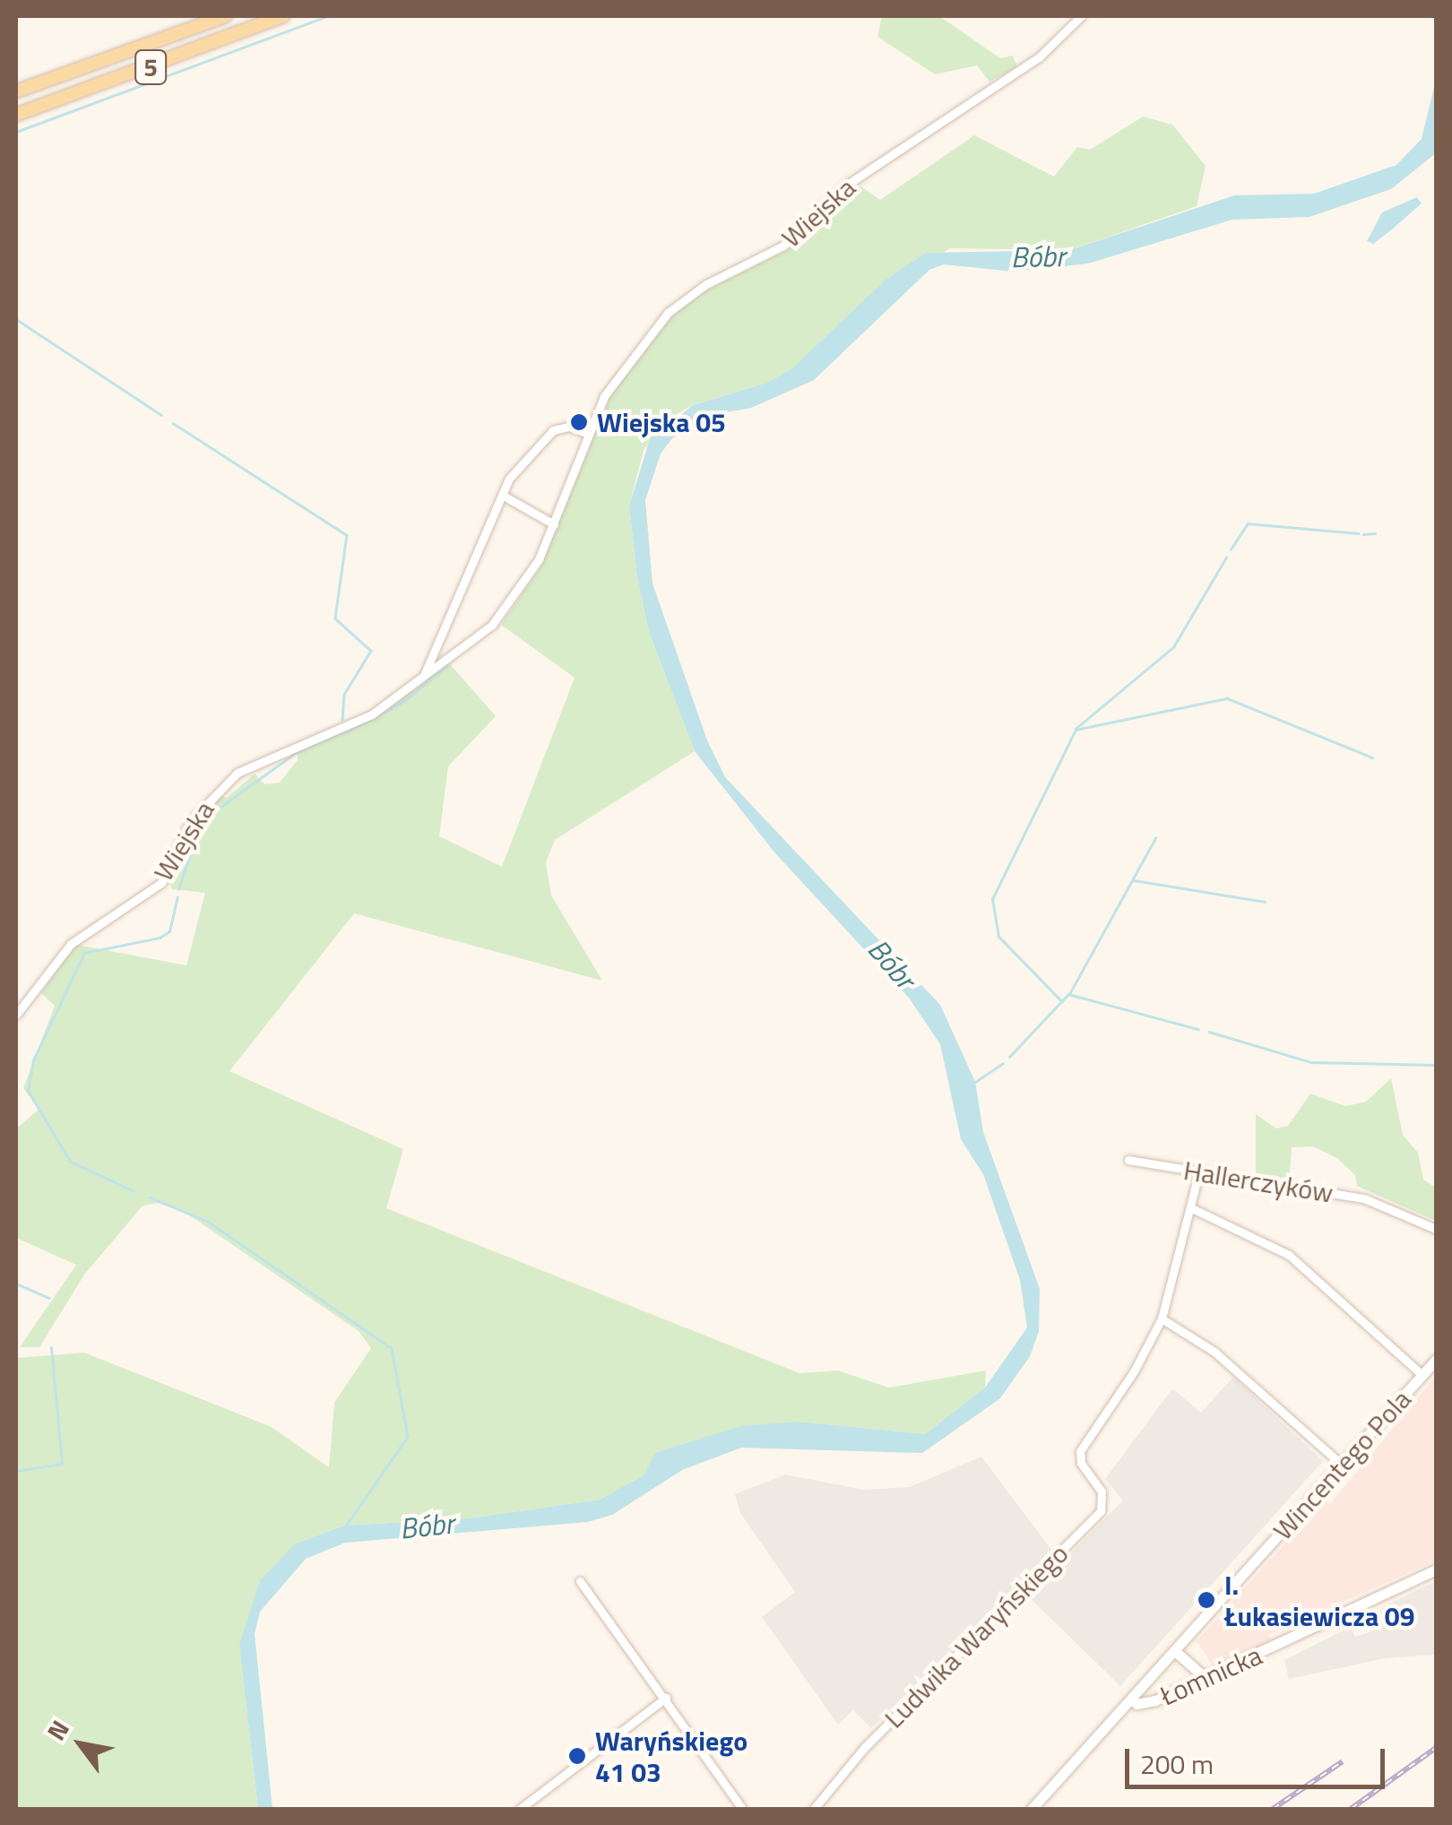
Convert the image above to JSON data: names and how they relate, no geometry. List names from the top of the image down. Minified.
{"streets":{"main road":["5"],"street":["Wiejska","Hallerczyków","Wincentego Pola","Ludwika Waryńskiego","Łomnicka"]},"crossings":[["Wincentego Pola","Łomnicka"]],"water":["Bóbr"],"places":["Wiejska 05","I. Łukasiewicza 09","Waryńskiego 41 03"],"scale_bar":"200 m","north":"top left"}
